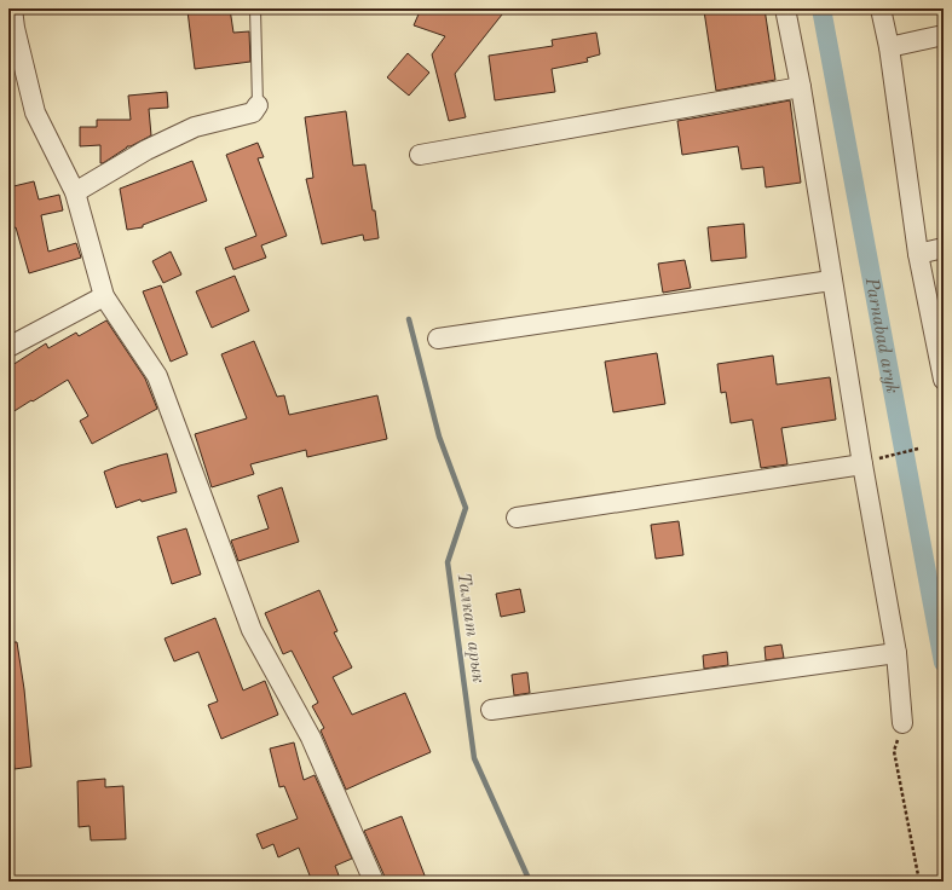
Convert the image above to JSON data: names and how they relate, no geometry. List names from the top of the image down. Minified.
{"water":["Parnabad aryk","Талкат арык"]}
